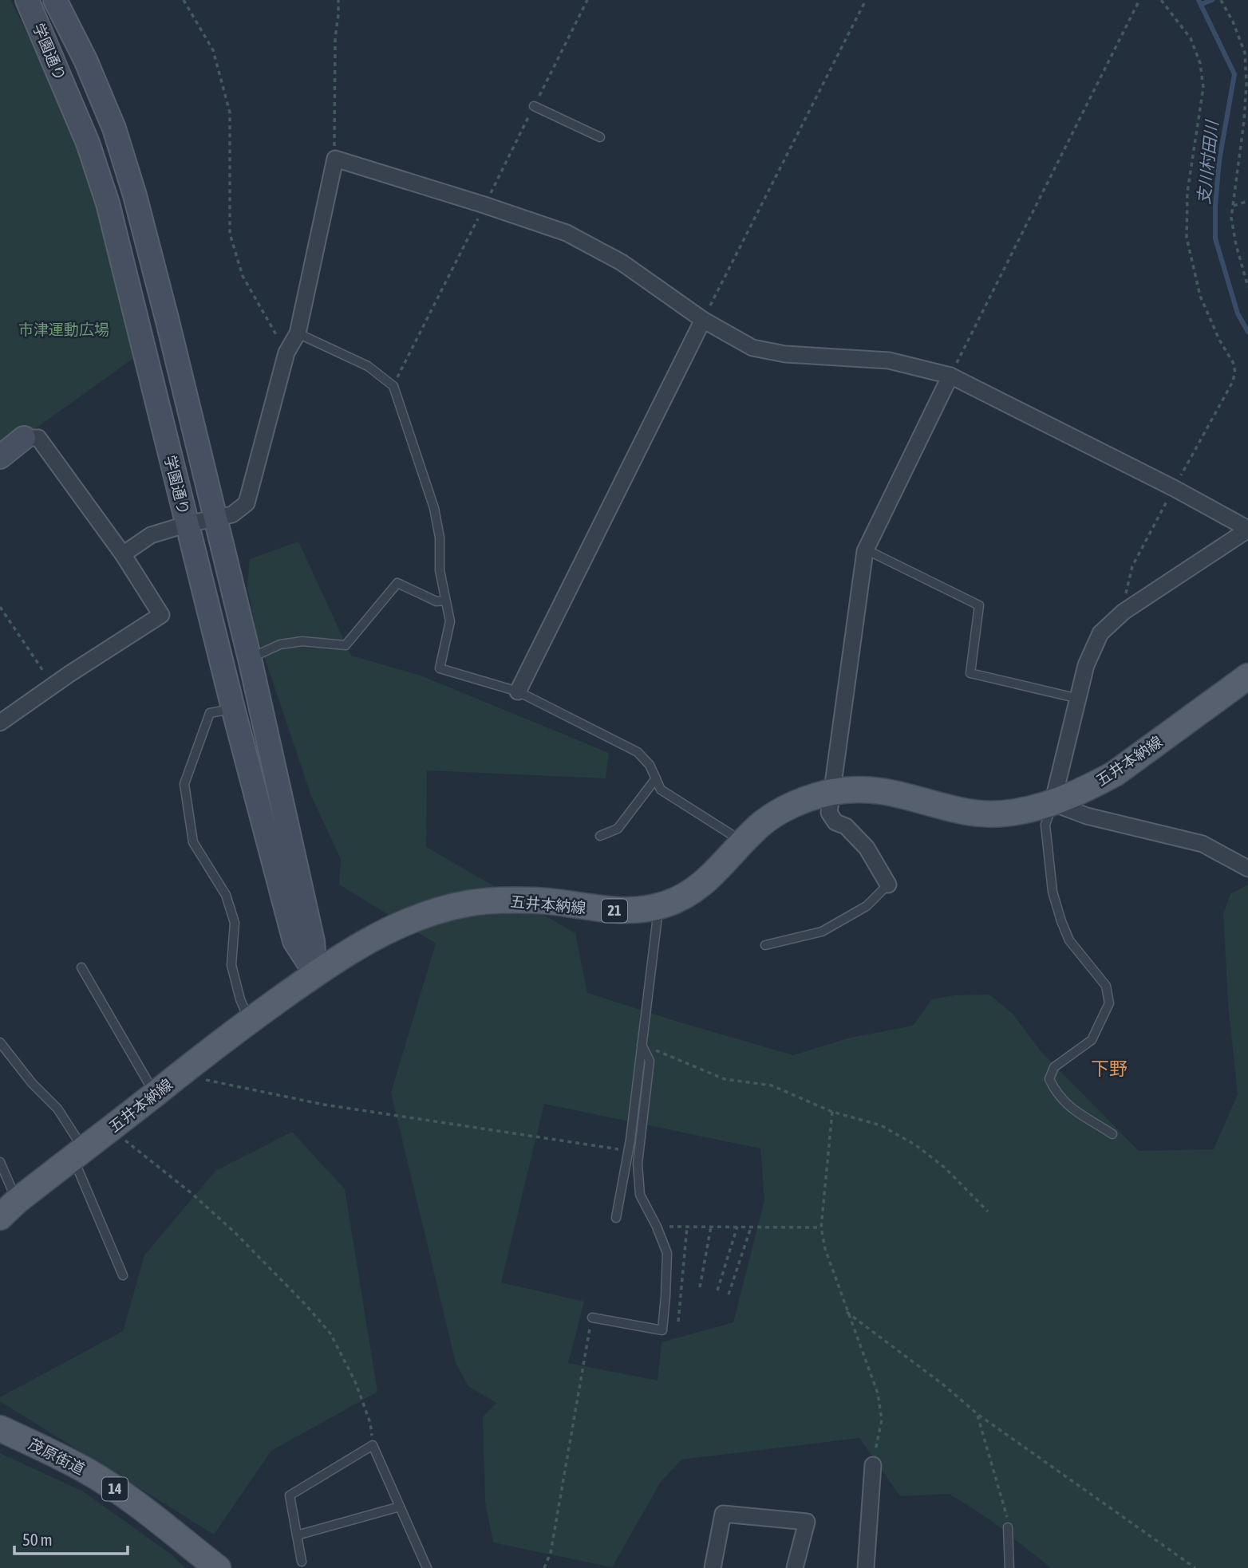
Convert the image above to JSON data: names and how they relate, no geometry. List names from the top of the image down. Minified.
{"streets":{"main road":["五井本納線","21","茂原街道","14"],"street":["学園通り"]},"crossings":[["学園通り","五井本納線"]],"districts":["下野"],"water":["支川村田川"],"parks":["市津運動広場"],"scale_bar":"50 m"}
